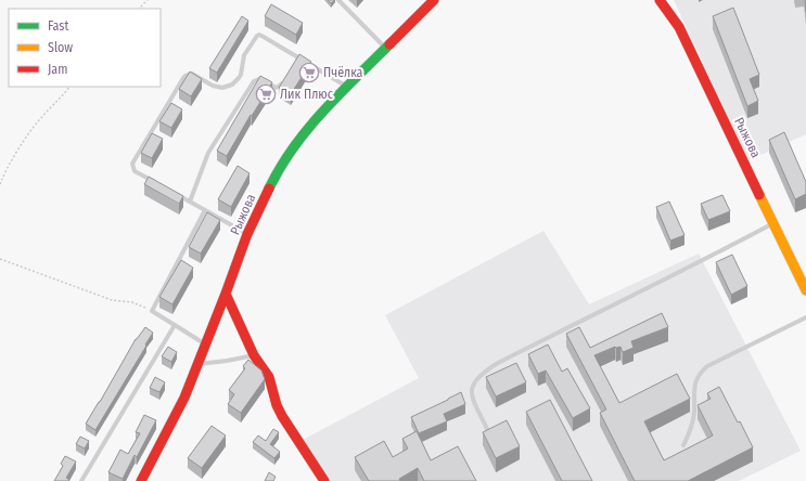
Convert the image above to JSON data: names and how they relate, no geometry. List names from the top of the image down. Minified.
{"streets":{"street":["Рыжова"]},"places":{"supermarket":["Пчёлка","Лик Плюс"]},"legend":["Fast","Slow","Jam"]}
